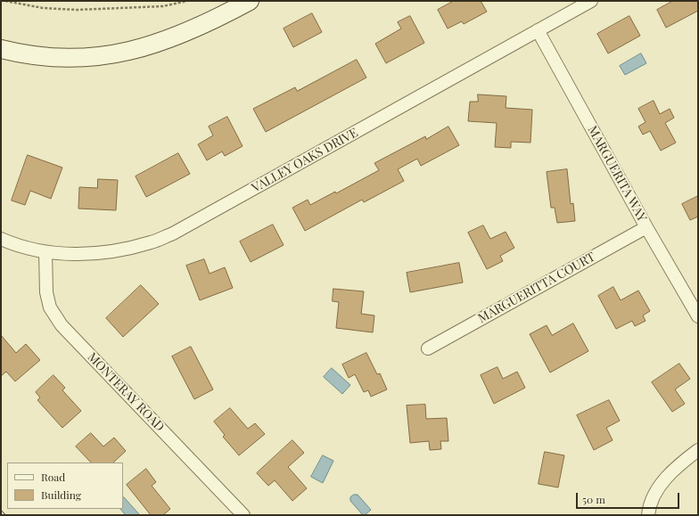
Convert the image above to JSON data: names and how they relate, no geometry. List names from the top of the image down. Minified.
{"streets":{"street":["VALLEY OAKS DRIVE","MARGUERITA WAY","MARGUERITTA COURT","MONTERAY ROAD"]},"crossings":[["VALLEY OAKS DRIVE","MARGUERITA WAY"],["VALLEY OAKS DRIVE","MONTERAY ROAD"],["MARGUERITA WAY","MARGUERITTA COURT"]],"legend":["Road","Building"],"scale_bar":"50 m"}
